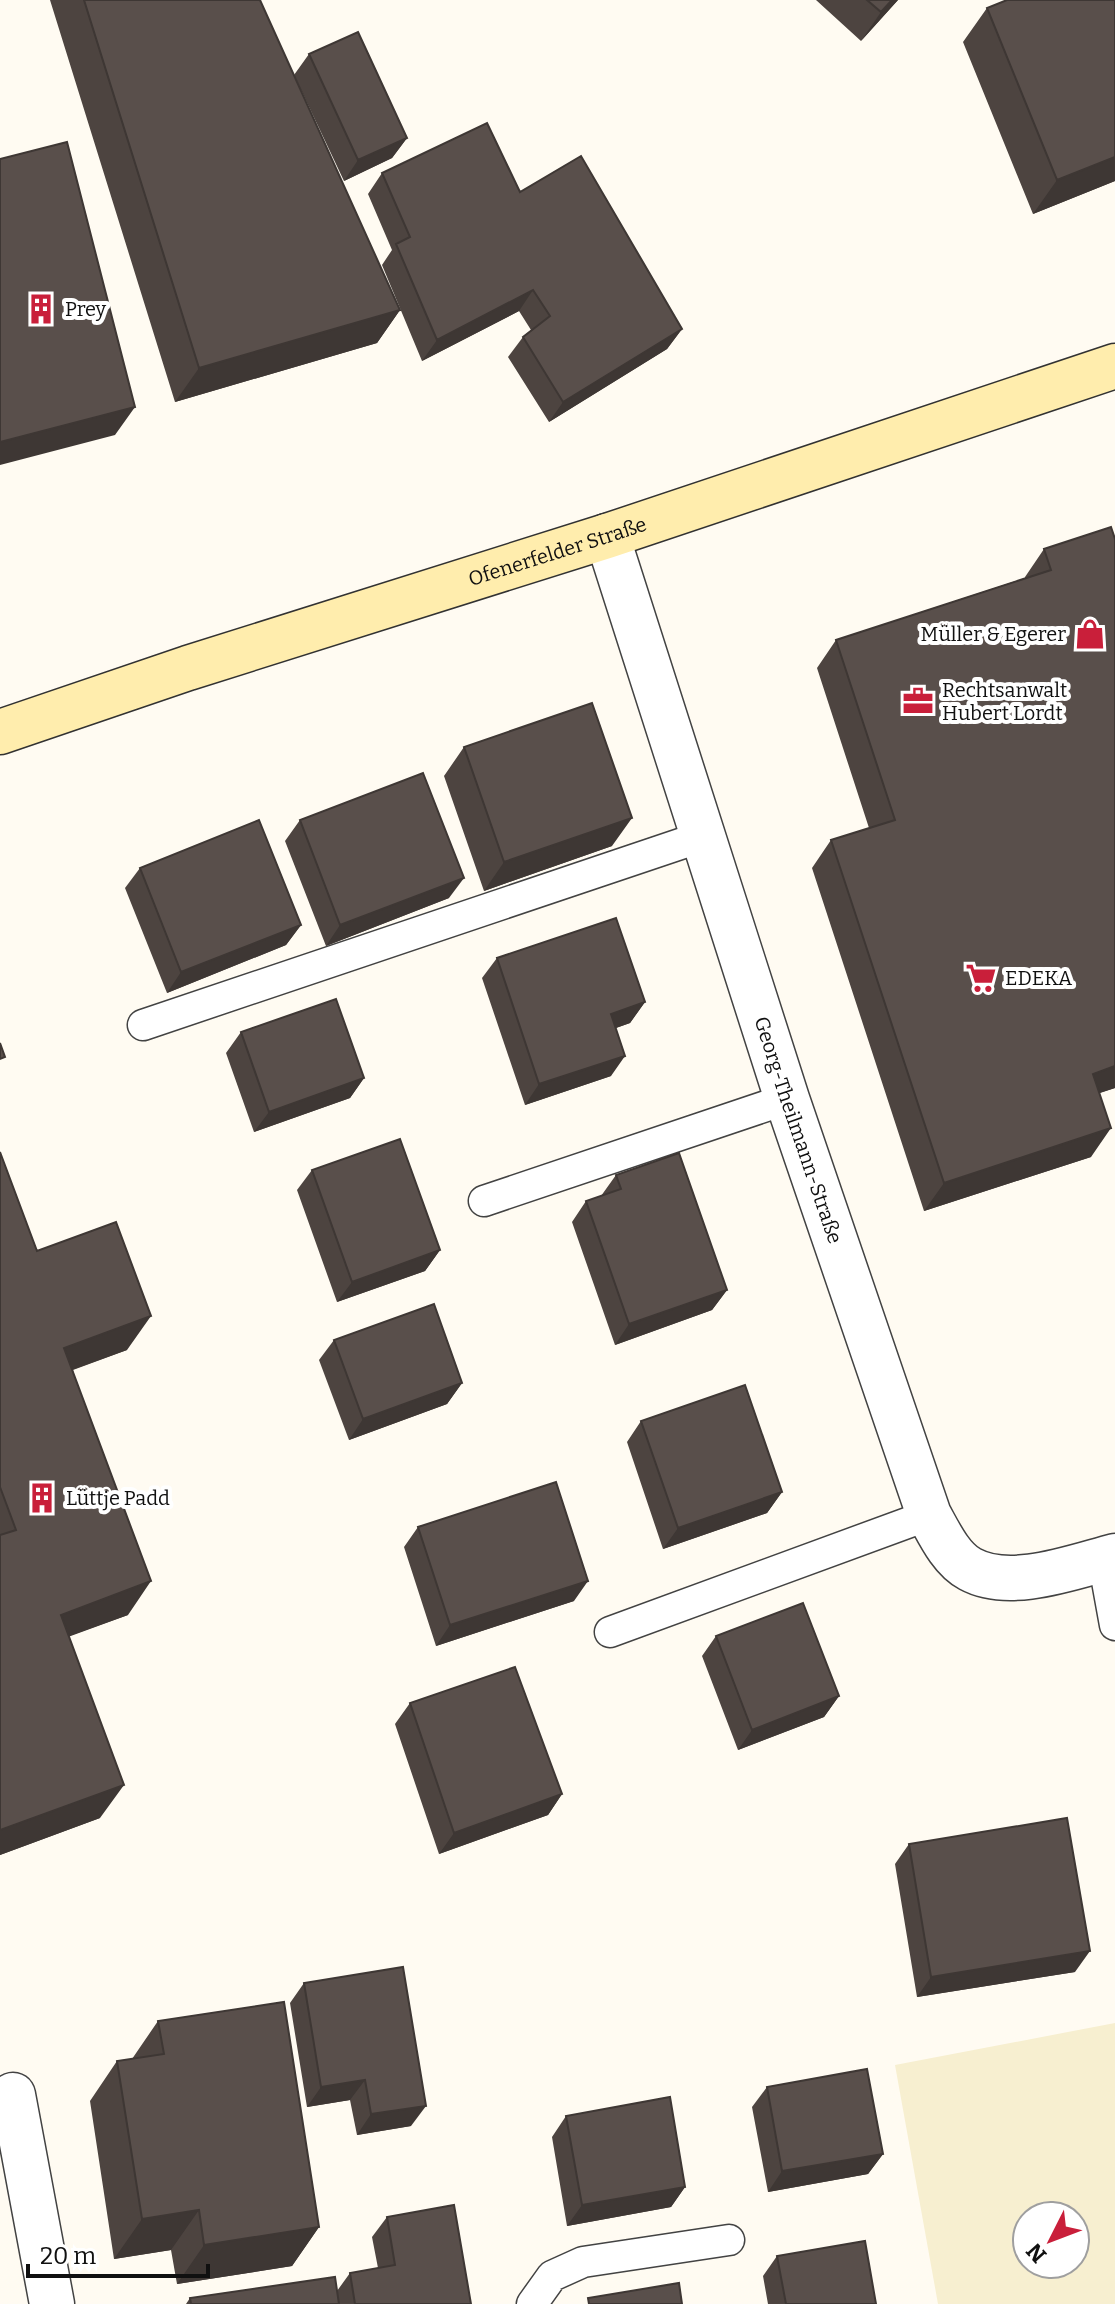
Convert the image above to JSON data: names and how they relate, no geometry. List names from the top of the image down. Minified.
{"streets":{"street":["Ofenerfelder Straße","Georg-Theilmann-Straße"]},"crossings":[["Ofenerfelder Straße","Georg-Theilmann-Straße"]],"places":{"building":["Prey","Lüttje Padd"],"shop":["Müller & Egerer"],"office":["Rechtsanwalt Hubert Lordt"],"supermarket":["EDEKA"]},"scale_bar":"20 m","north":"bottom left"}
